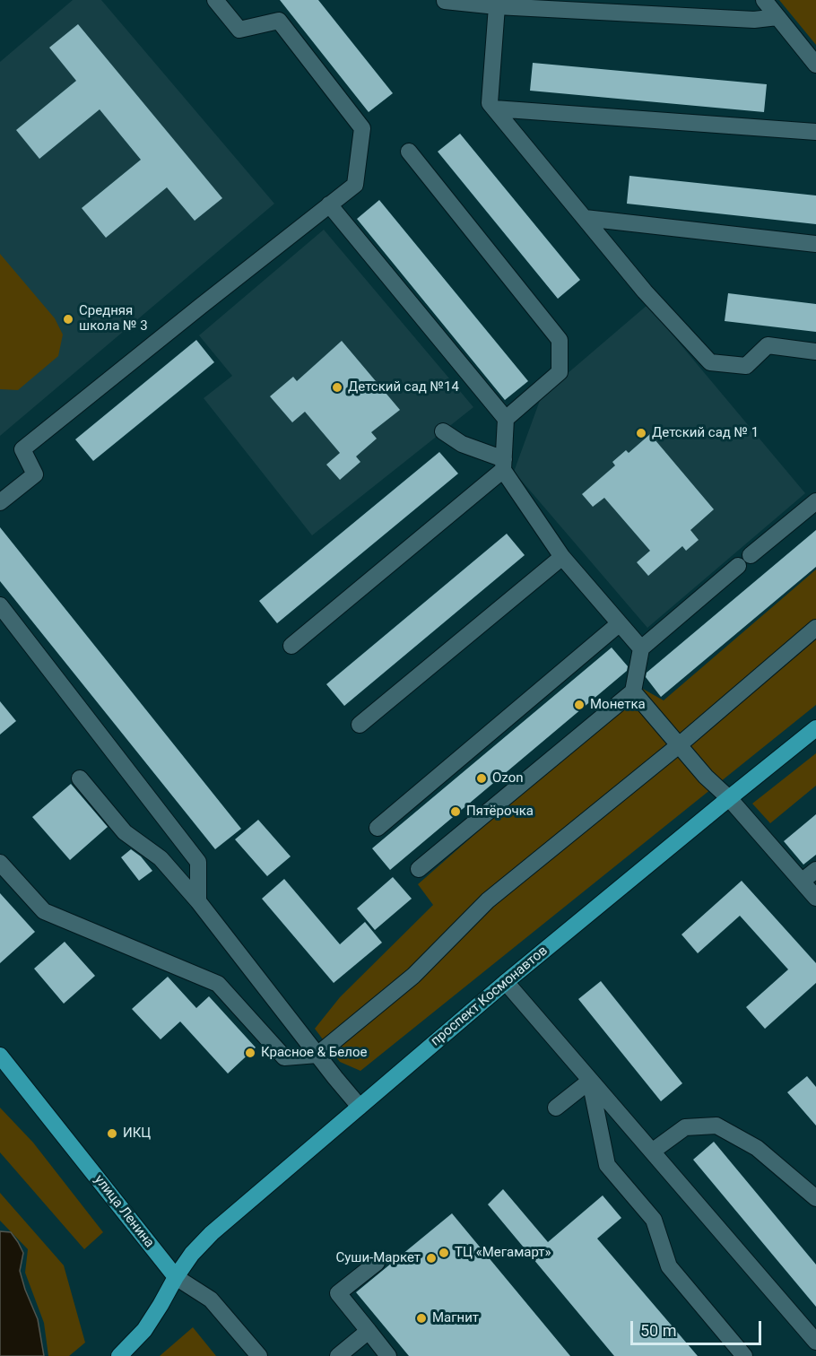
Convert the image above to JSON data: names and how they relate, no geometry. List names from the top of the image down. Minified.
{"streets":{"main road":["проспект Космонавтов","улица Ленина"]},"crossings":[["проспект Космонавтов","улица Ленина"]],"places":["Средняя школа № 3","Детский сад №14","Детский сад № 1","Монетка","Ozon","Пятёрочка","Красное & Белое","ИКЦ","ТЦ «Мегамарт»","Суши-Маркет","Магнит"],"scale_bar":"50 m"}
